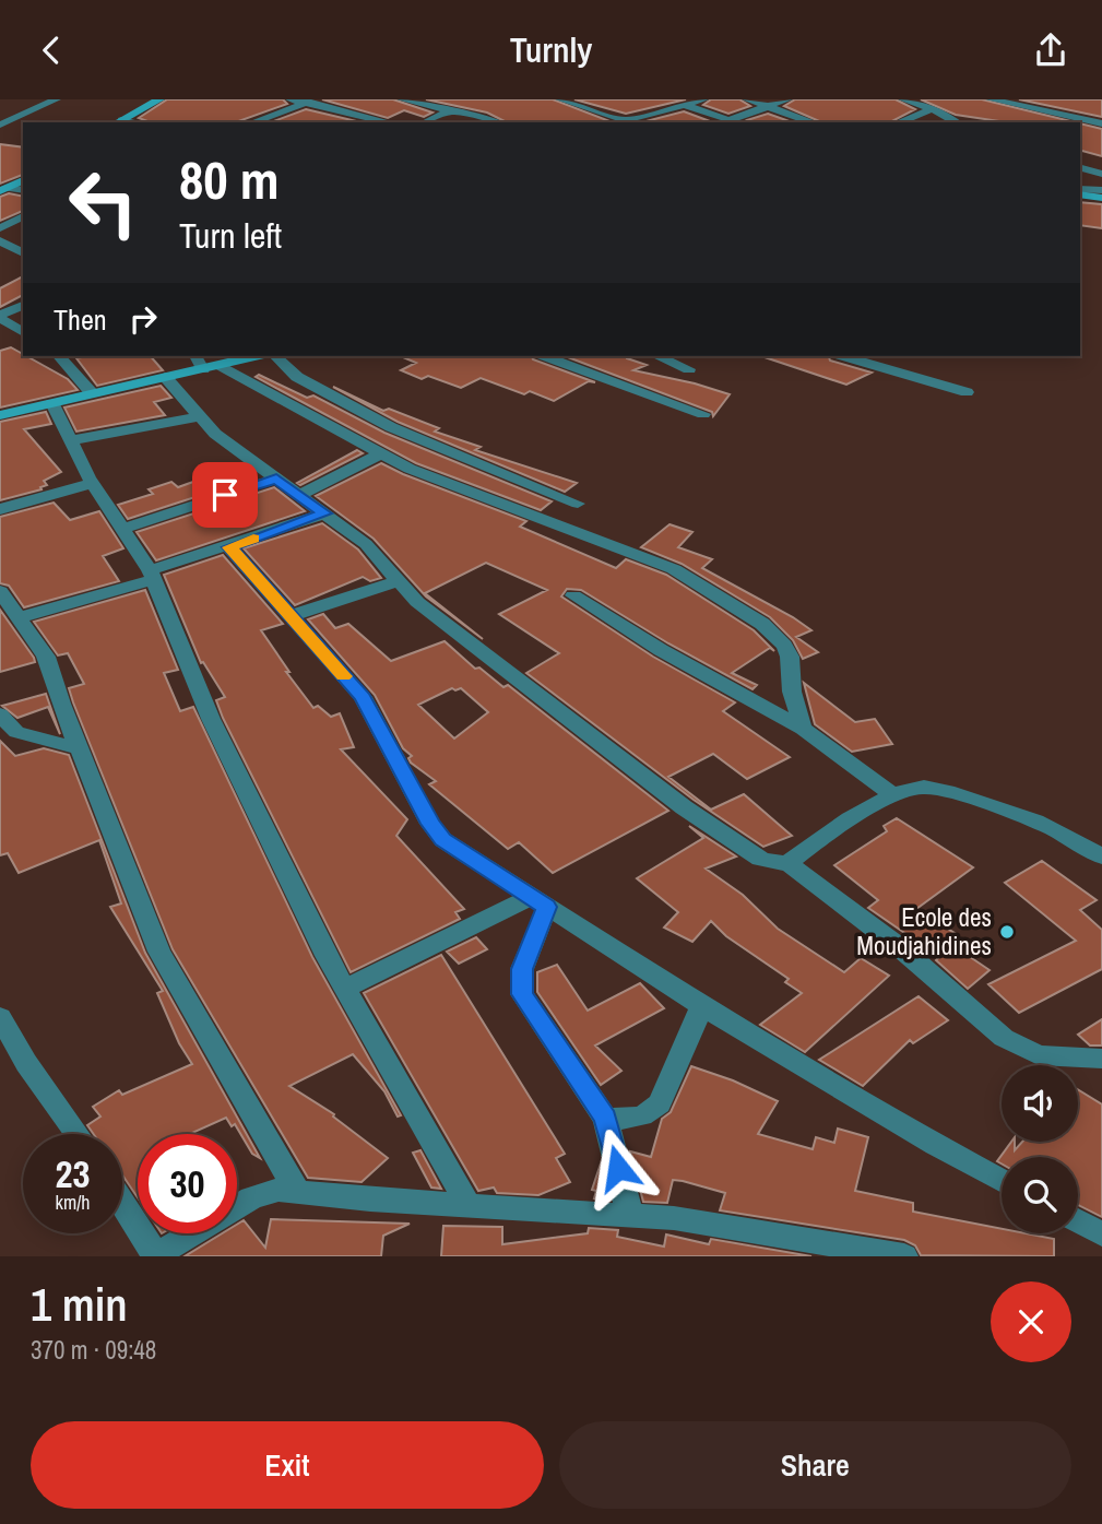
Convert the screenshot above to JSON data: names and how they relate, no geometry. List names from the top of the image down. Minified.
{"places":["Ecole des Moudjahidines"],"page":{"header":"Turnly","turn":["80 m","Turn left"],"then":"Then","speed":"23 km/h","limit":"30","heading":["1 min","370 m · 09:48"],"buttons":["Exit","Share"]}}
